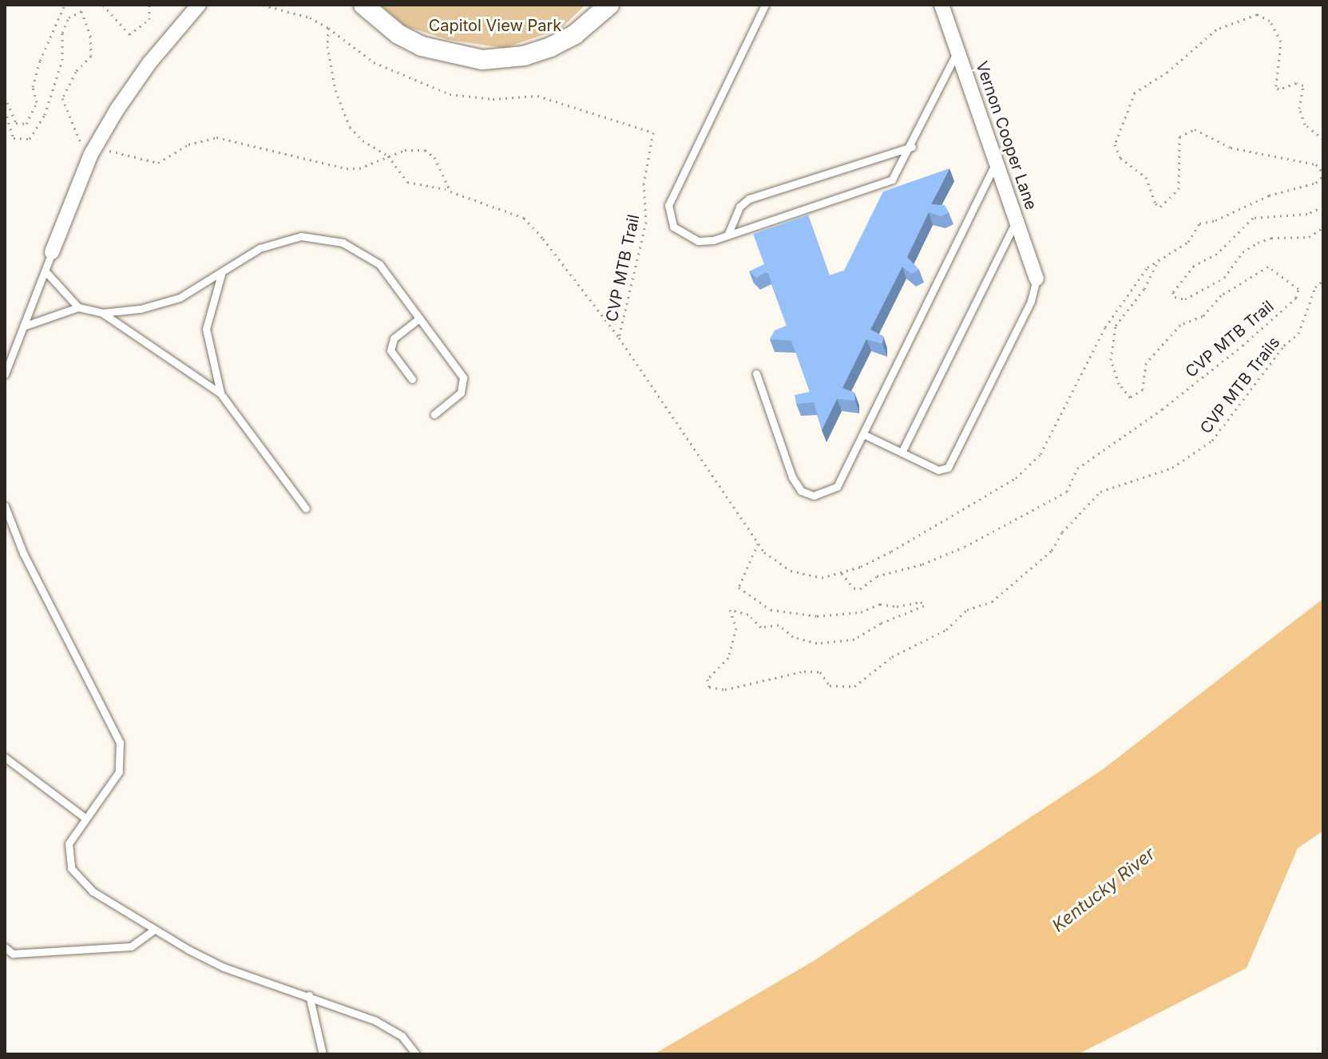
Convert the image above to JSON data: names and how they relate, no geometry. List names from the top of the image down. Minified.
{"streets":{"street":["Vernon Cooper Lane"],"path":["CVP MTB Trail","CVP MTB Trails"]},"crossings":[["CVP MTB Trail","CVP MTB Trails"]],"water":["Kentucky River"],"parks":["Capitol View Park"]}
